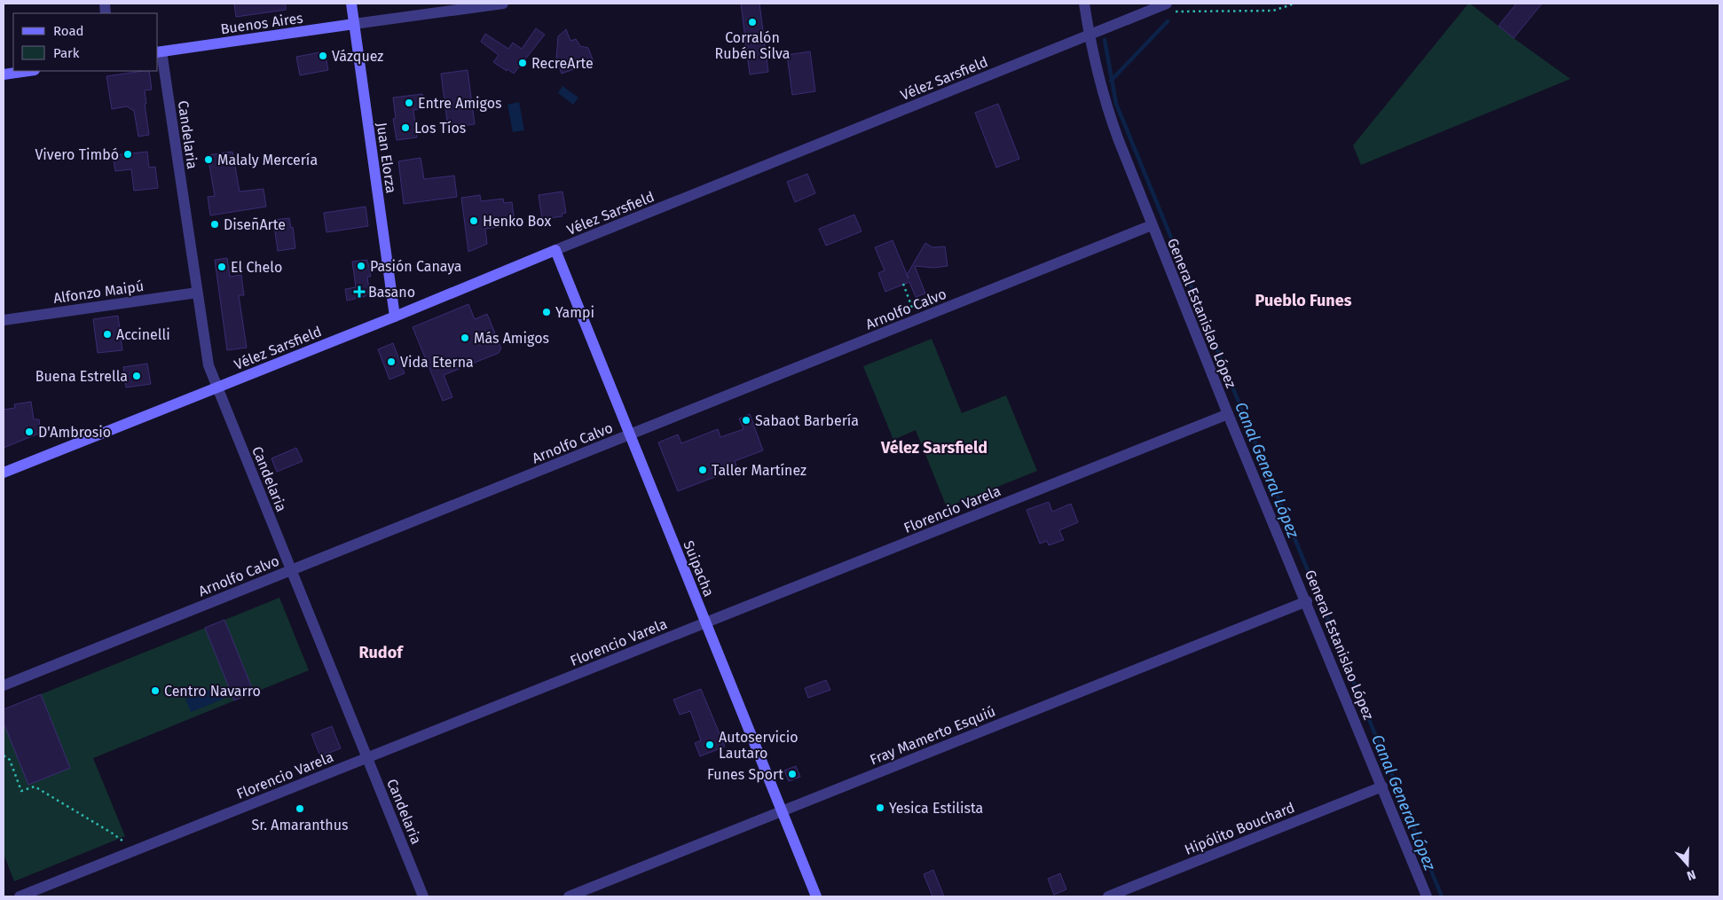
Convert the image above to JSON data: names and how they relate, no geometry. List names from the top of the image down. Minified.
{"streets":{"main road":["Buenos Aires","Vélez Sarsfield","Juan Elorza","Suipacha"],"street":["Candelaria","Alfonzo Maipú","Arnolfo Calvo","General Estanislao López","Florencio Varela","Fray Mamerto Esquiú","Hipólito Bouchard"]},"crossings":[["Buenos Aires","Candelaria"],["Buenos Aires","Juan Elorza"],["Vélez Sarsfield","Candelaria"],["Vélez Sarsfield","Juan Elorza"],["Vélez Sarsfield","General Estanislao López"],["Vélez Sarsfield","Suipacha"],["Candelaria","Alfonzo Maipú"],["Candelaria","Arnolfo Calvo"],["Candelaria","Florencio Varela"],["Arnolfo Calvo","General Estanislao López"],["Arnolfo Calvo","Suipacha"],["General Estanislao López","Florencio Varela"],["General Estanislao López","Fray Mamerto Esquiú"],["General Estanislao López","Hipólito Bouchard"],["Florencio Varela","Suipacha"],["Suipacha","Fray Mamerto Esquiú"]],"districts":["Pueblo Funes","Vélez Sarsfield","Rudof"],"water":["Canal General López"],"places":{"other":["Corralón Rubén Silva","Vázquez","RecreArte","Entre Amigos","Los Tíos","Vivero Timbó","Malaly Mercería","Henko Box","DiseñArte","Pasión Canaya","El Chelo","Yampi","Accinelli","Más Amigos","Vida Eterna","Buena Estrella","Sabaot Barbería","D'Ambrosio","Taller Martínez","Centro Navarro","Autoservicio Lautaro","Funes Sport","Yesica Estilista","Sr. Amaranthus"],"health":["Basano"]},"legend":["Road","Park"],"north":"bottom"}
